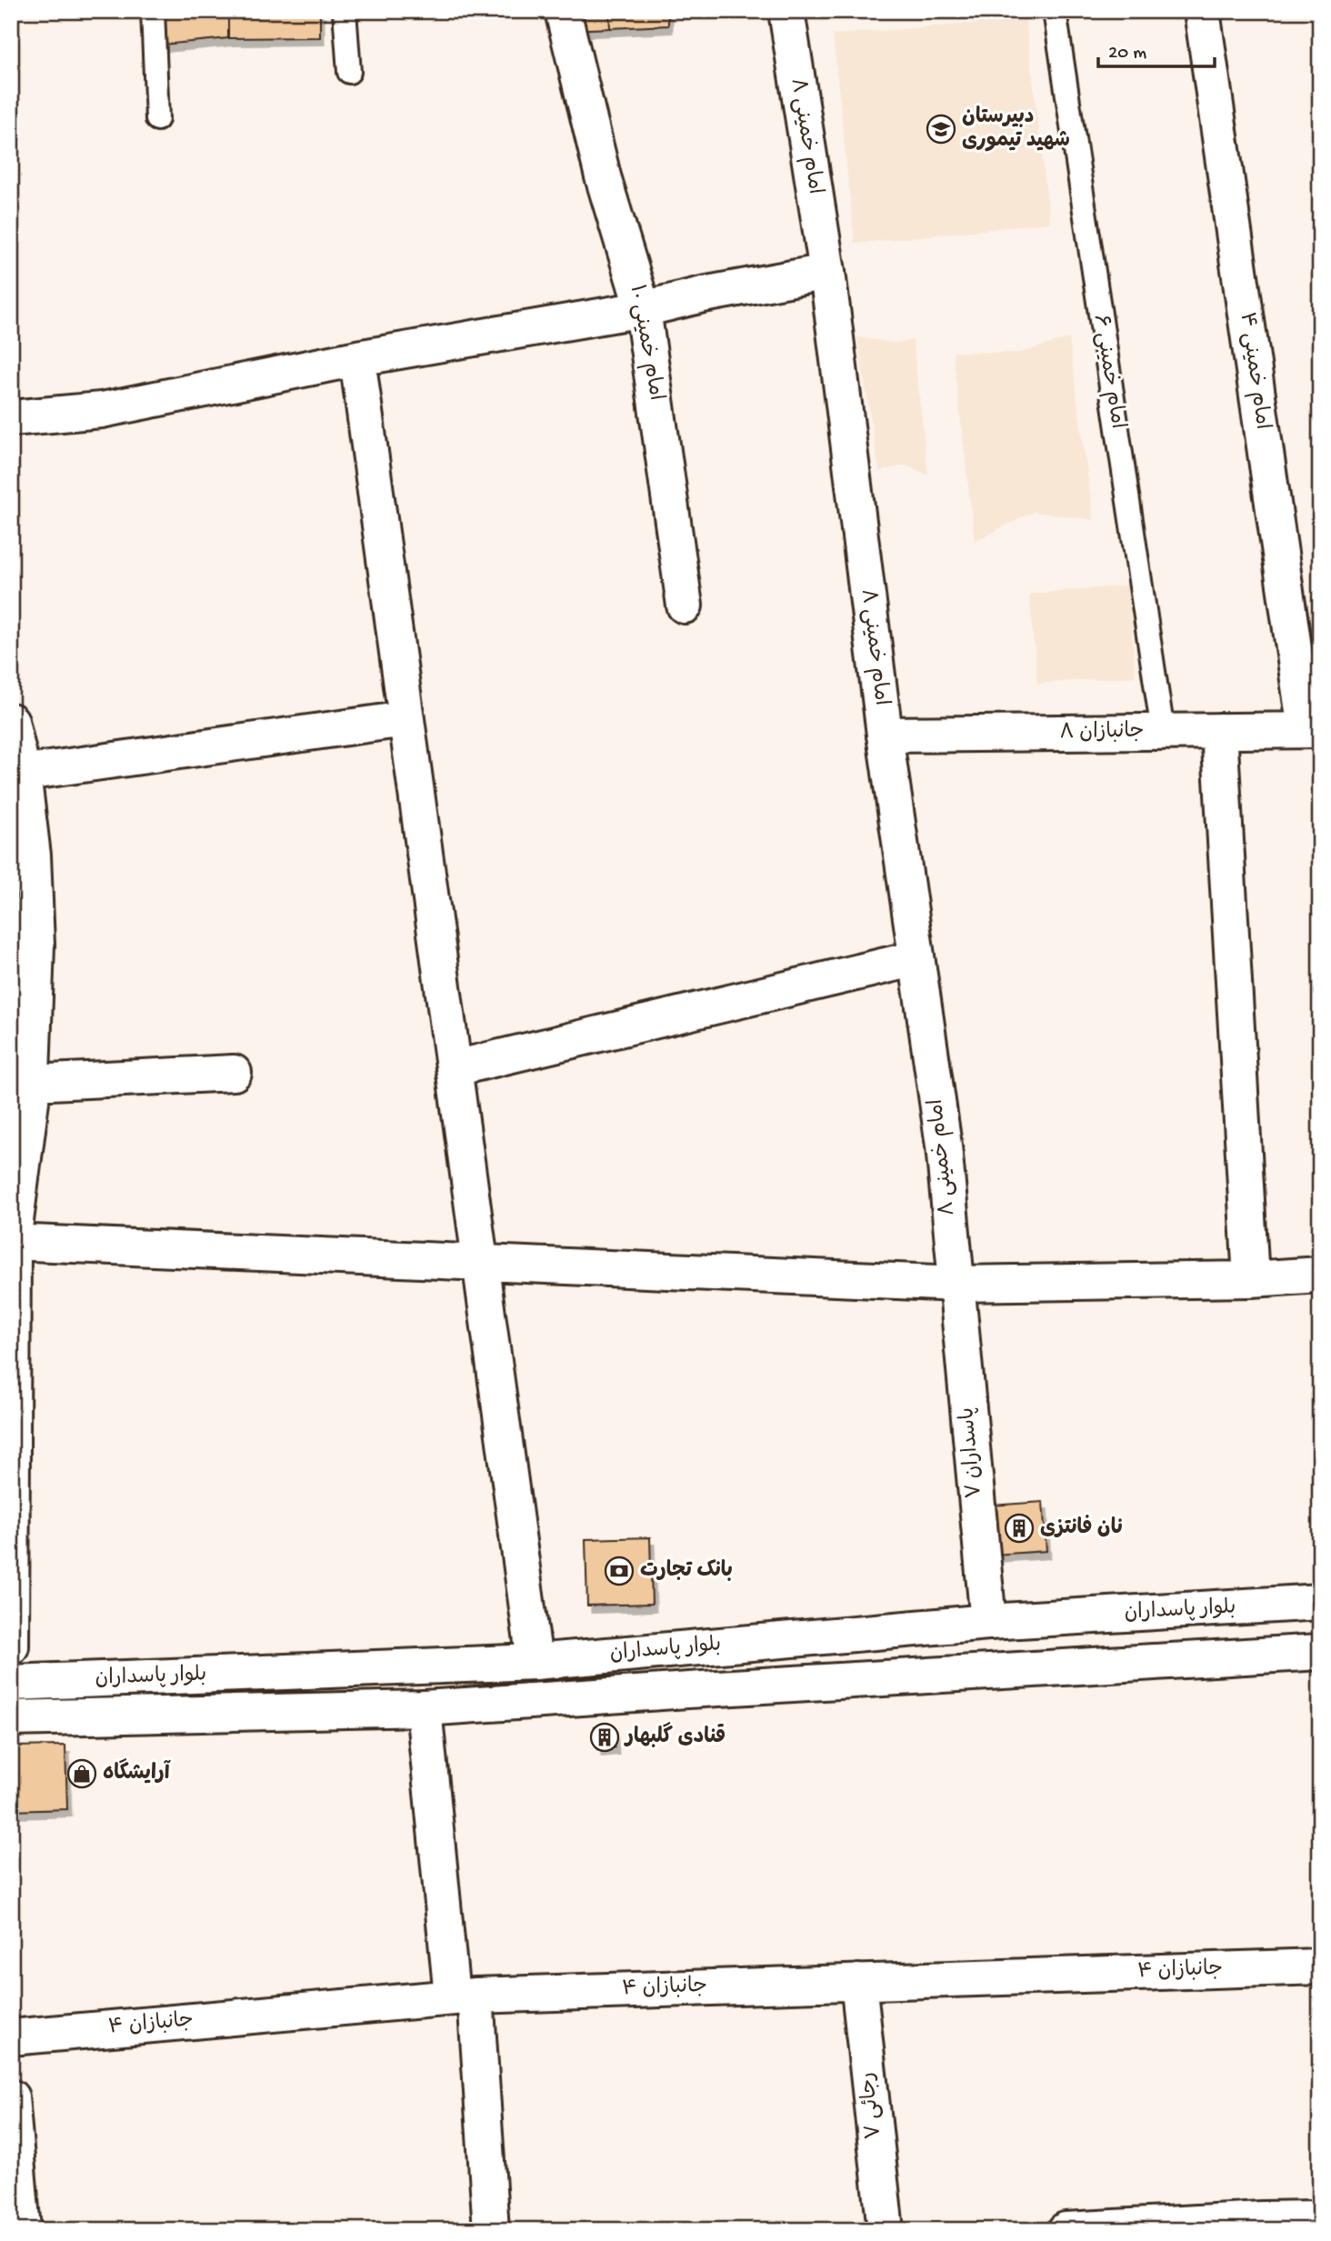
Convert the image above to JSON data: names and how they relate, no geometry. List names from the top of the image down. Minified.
{"streets":{"street":["امام خمینی ۸","امام خمینی ۱۰","امام خمینی ۴","جانبازان ۸","پاسداران ۷","بلوار پاسداران","جانبازان ۴","رجائی ۷"],"lane":["امام خمینی ۶"]},"crossings":[["امام خمینی ۸","جانبازان ۸"],["امام خمینی ۸","پاسداران ۷"],["امام خمینی ۴","جانبازان ۸"],["امام خمینی ۶","جانبازان ۸"],["پاسداران ۷","بلوار پاسداران"],["جانبازان ۴","رجائی ۷"]],"places":{"school or university":["دبیرستان شهید تیموری"],"building":["نان فانتزی","قنادی گلبهار"],"bank":["بانک تجارت"],"shop":["آرایشگاه"]},"scale_bar":"20 m"}
